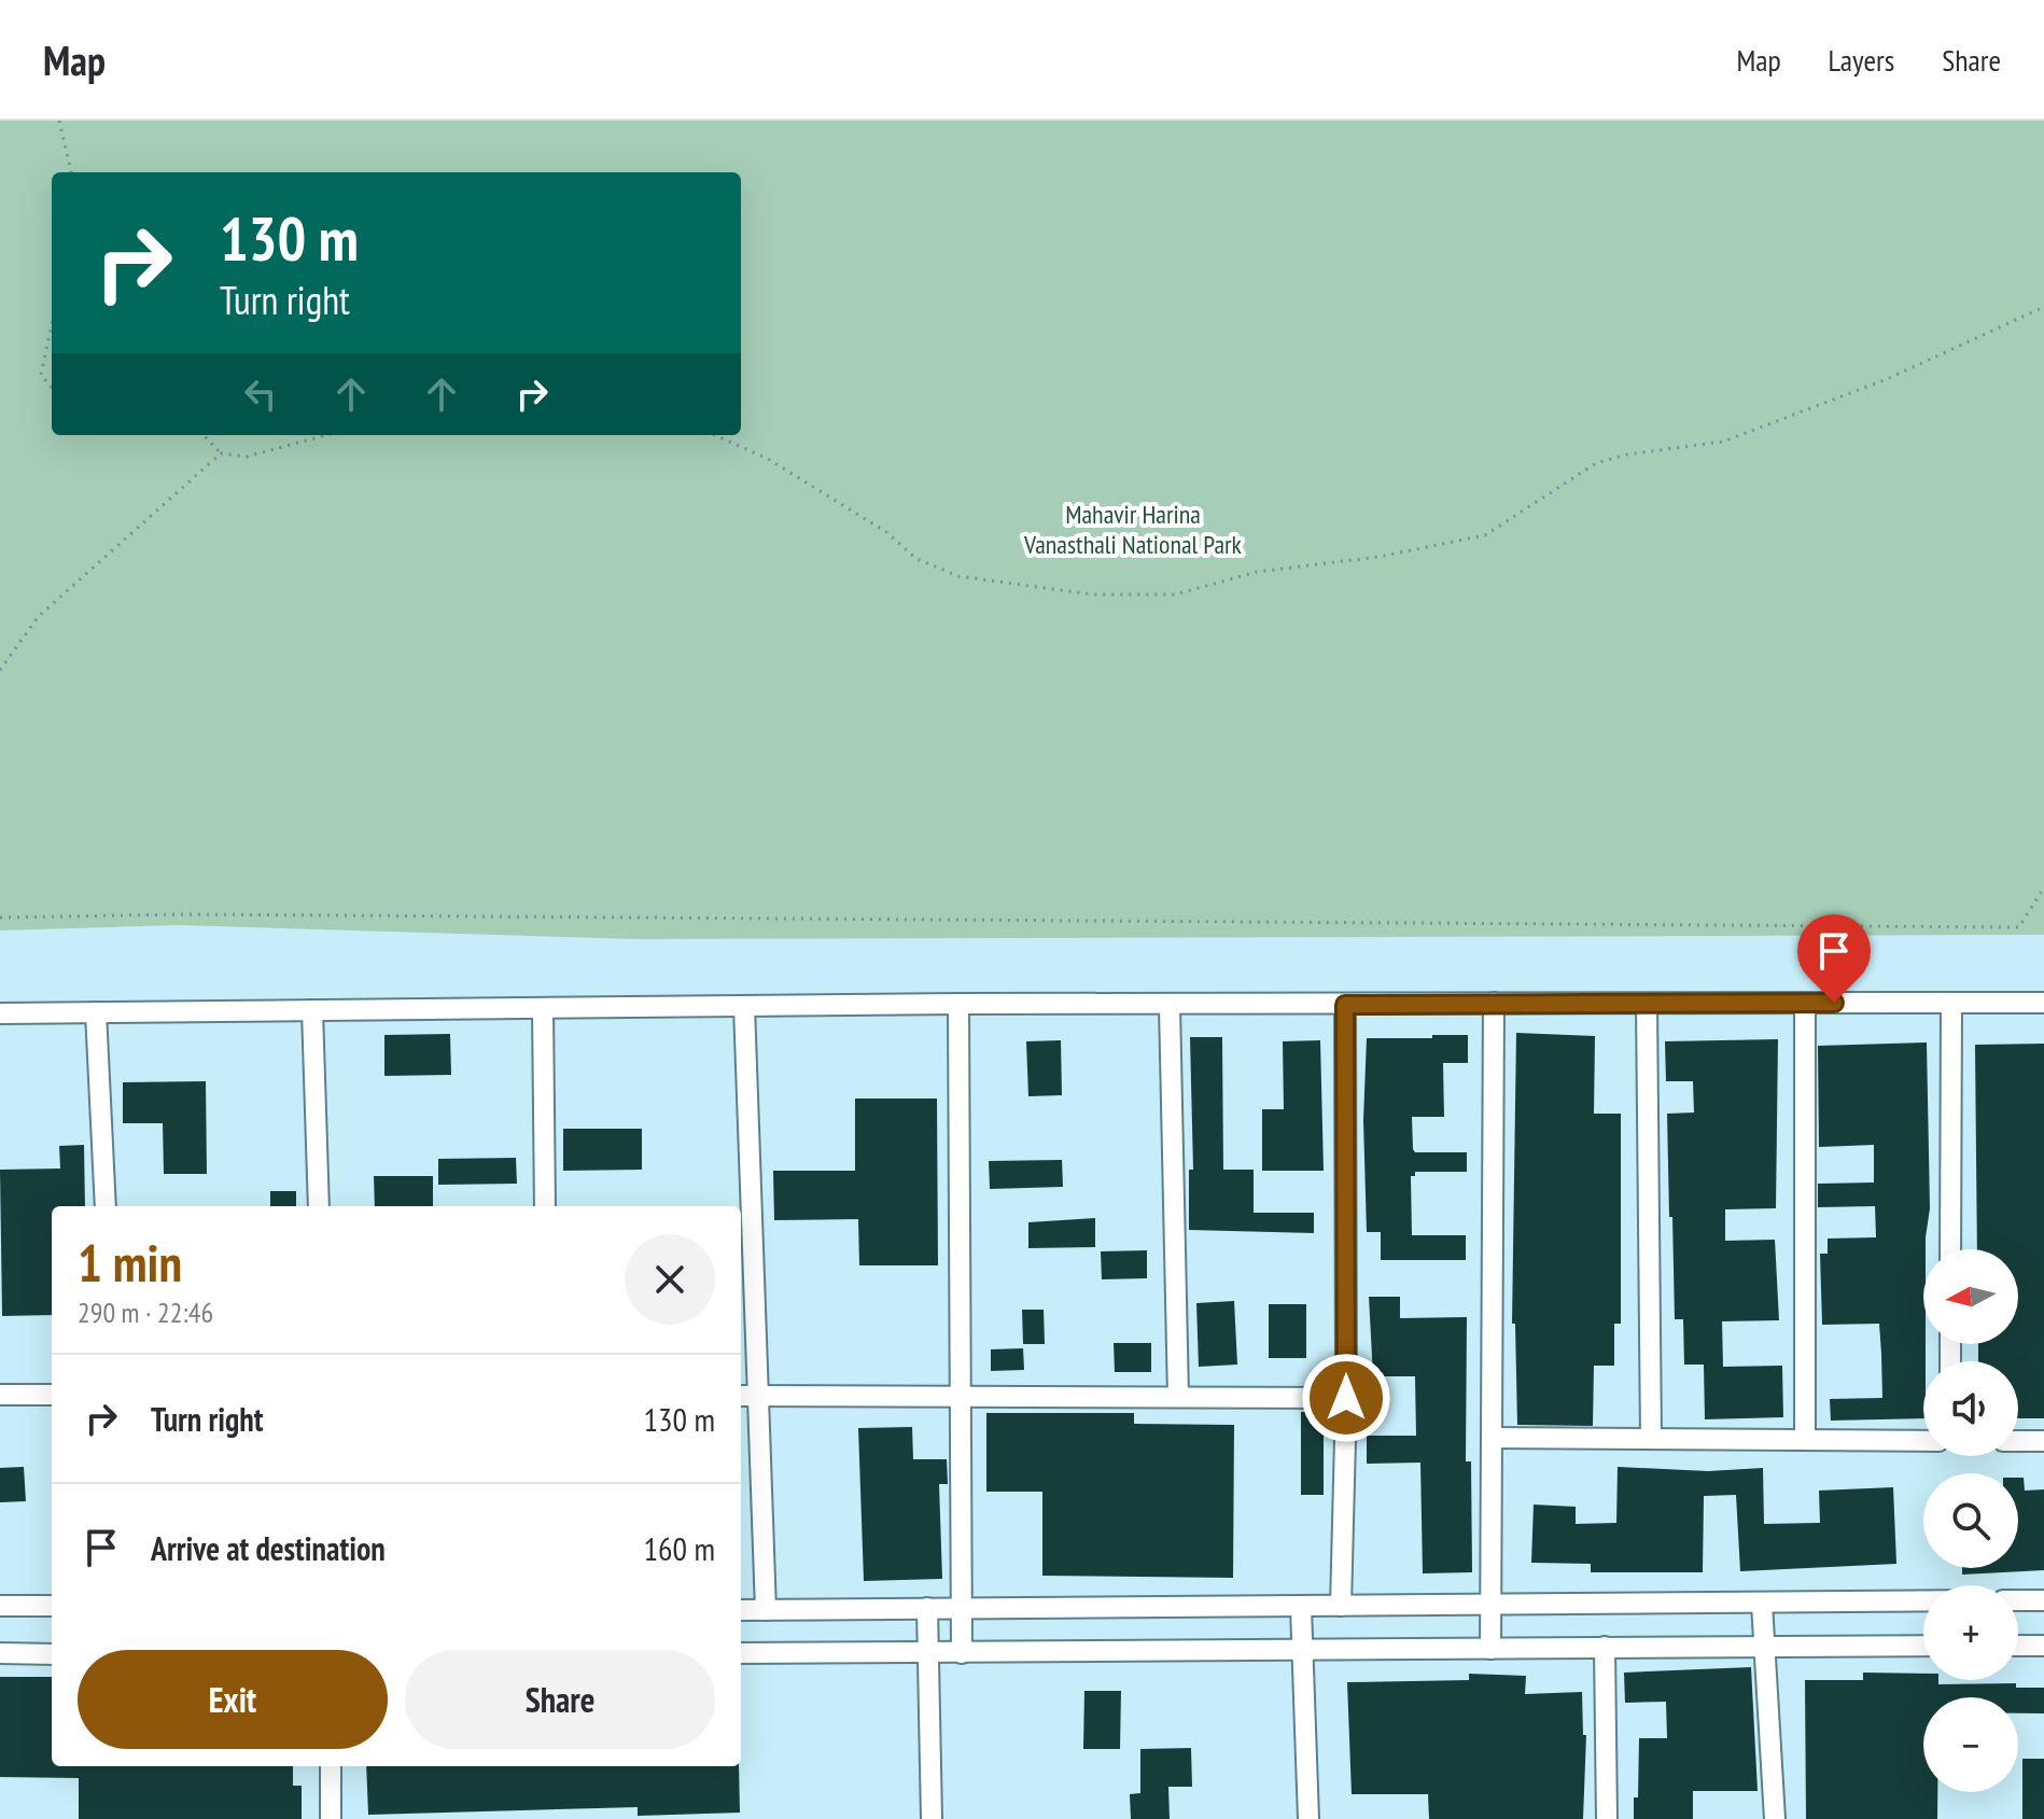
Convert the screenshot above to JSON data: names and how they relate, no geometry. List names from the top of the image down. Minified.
{"parks":["Mahavir Harina Vanasthali National Park"],"north":"left","page":{"header":"Map","nav":["Map","Layers","Share"],"turn":["130 m","Turn right"],"heading":["1 min","290 m · 22:46"],"map_buttons":["+","−"],"list":[{"name":"Turn right","value":"130 m"},{"name":"Arrive at destination","value":"160 m"}],"buttons":["Exit","Share"]}}
